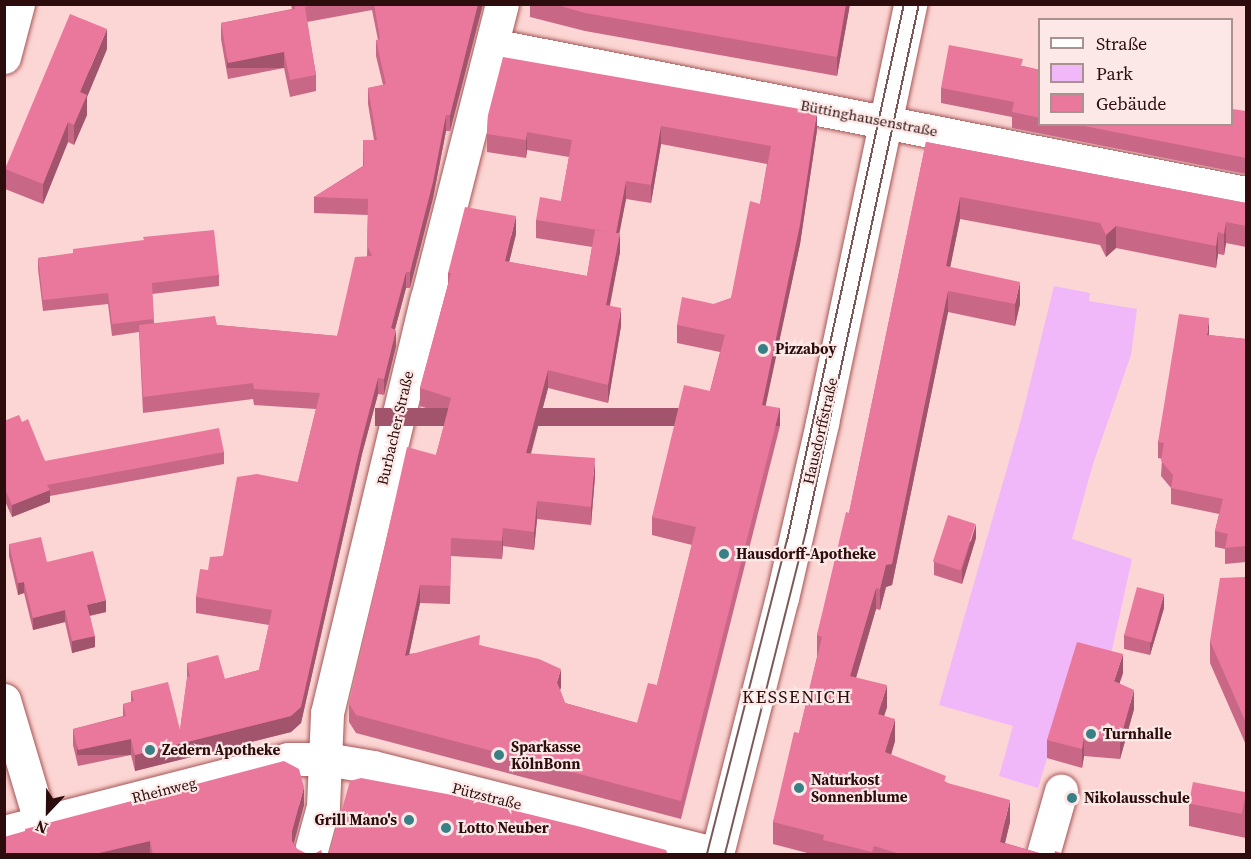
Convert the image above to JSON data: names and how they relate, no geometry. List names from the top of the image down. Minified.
{"streets":{"street":["Büttinghausenstraße","Burbacher Straße","Hausdorffstraße","Rheinweg","Pützstraße"]},"crossings":[["Büttinghausenstraße","Burbacher Straße"],["Büttinghausenstraße","Hausdorffstraße"],["Burbacher Straße","Rheinweg"],["Burbacher Straße","Pützstraße"],["Hausdorffstraße","Pützstraße"],["Rheinweg","Pützstraße"]],"districts":["KESSENICH"],"places":["Pizzaboy","Hausdorff-Apotheke","Turnhalle","Zedern Apotheke","Sparkasse KölnBonn","Naturkost Sonnenblume","Nikolausschule","Grill Mano's","Lotto Neuber"],"legend":["Straße","Park","Gebäude"],"north":"bottom"}
